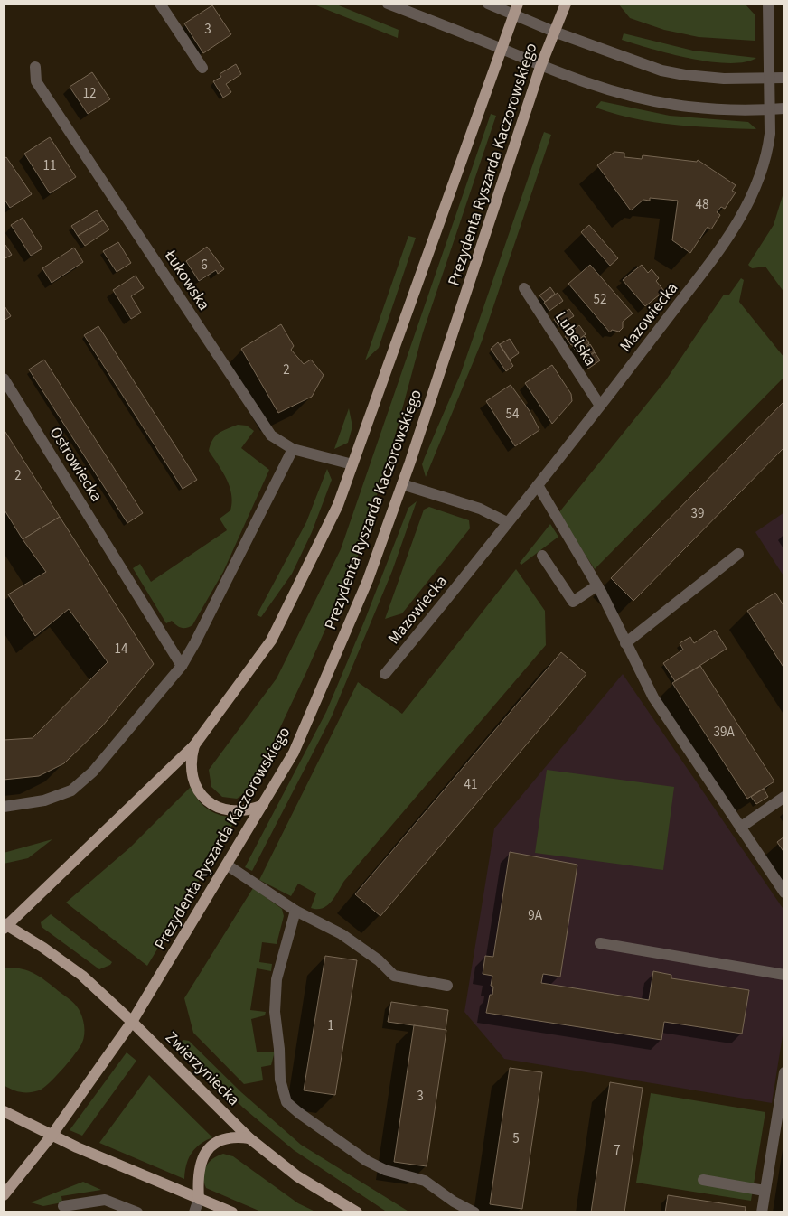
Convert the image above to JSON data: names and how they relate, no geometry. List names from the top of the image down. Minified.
{"streets":{"main road":["Prezydenta Ryszarda Kaczorowskiego","Zwierzyniecka"],"street":["Łukowska","Mazowiecka","Lubelska","Ostrowiecka"]},"crossings":[["Prezydenta Ryszarda Kaczorowskiego","Łukowska"],["Prezydenta Ryszarda Kaczorowskiego","Zwierzyniecka"],["Mazowiecka","Lubelska"]],"house_numbers":["3","12","11","48","6","52","2","54","2","39","14","39A","41","9A","1","3","5","7"]}
